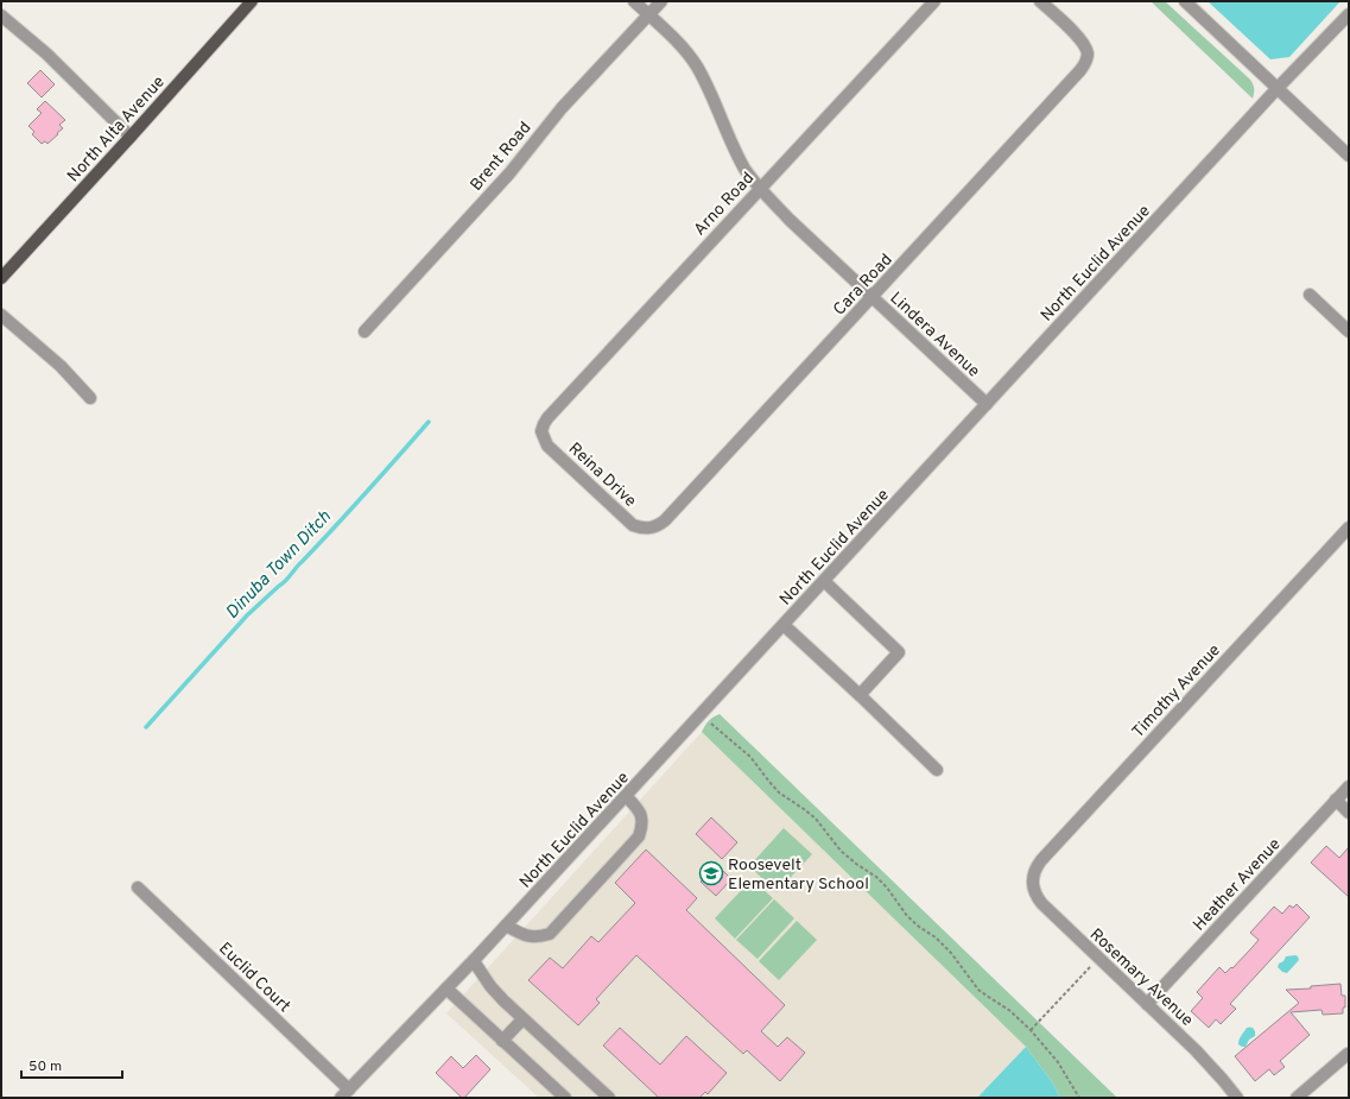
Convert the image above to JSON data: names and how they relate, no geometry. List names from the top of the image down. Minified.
{"streets":{"main road":["North Alta Avenue"],"street":["Brent Road","Arno Road","North Euclid Avenue","Cara Road","Lindera Avenue","Reina Drive","Timothy Avenue","Heather Avenue","Euclid Court","Rosemary Avenue"]},"crossings":[["Brent Road","Lindera Avenue"],["Arno Road","Lindera Avenue"],["Arno Road","Reina Drive"],["North Euclid Avenue","Lindera Avenue"],["North Euclid Avenue","Euclid Court"],["Cara Road","Lindera Avenue"],["Cara Road","Reina Drive"],["Timothy Avenue","Rosemary Avenue"],["Heather Avenue","Rosemary Avenue"]],"water":["Dinuba Town Ditch"],"places":{"school or university":["Roosevelt Elementary School"]},"scale_bar":"50 m"}
